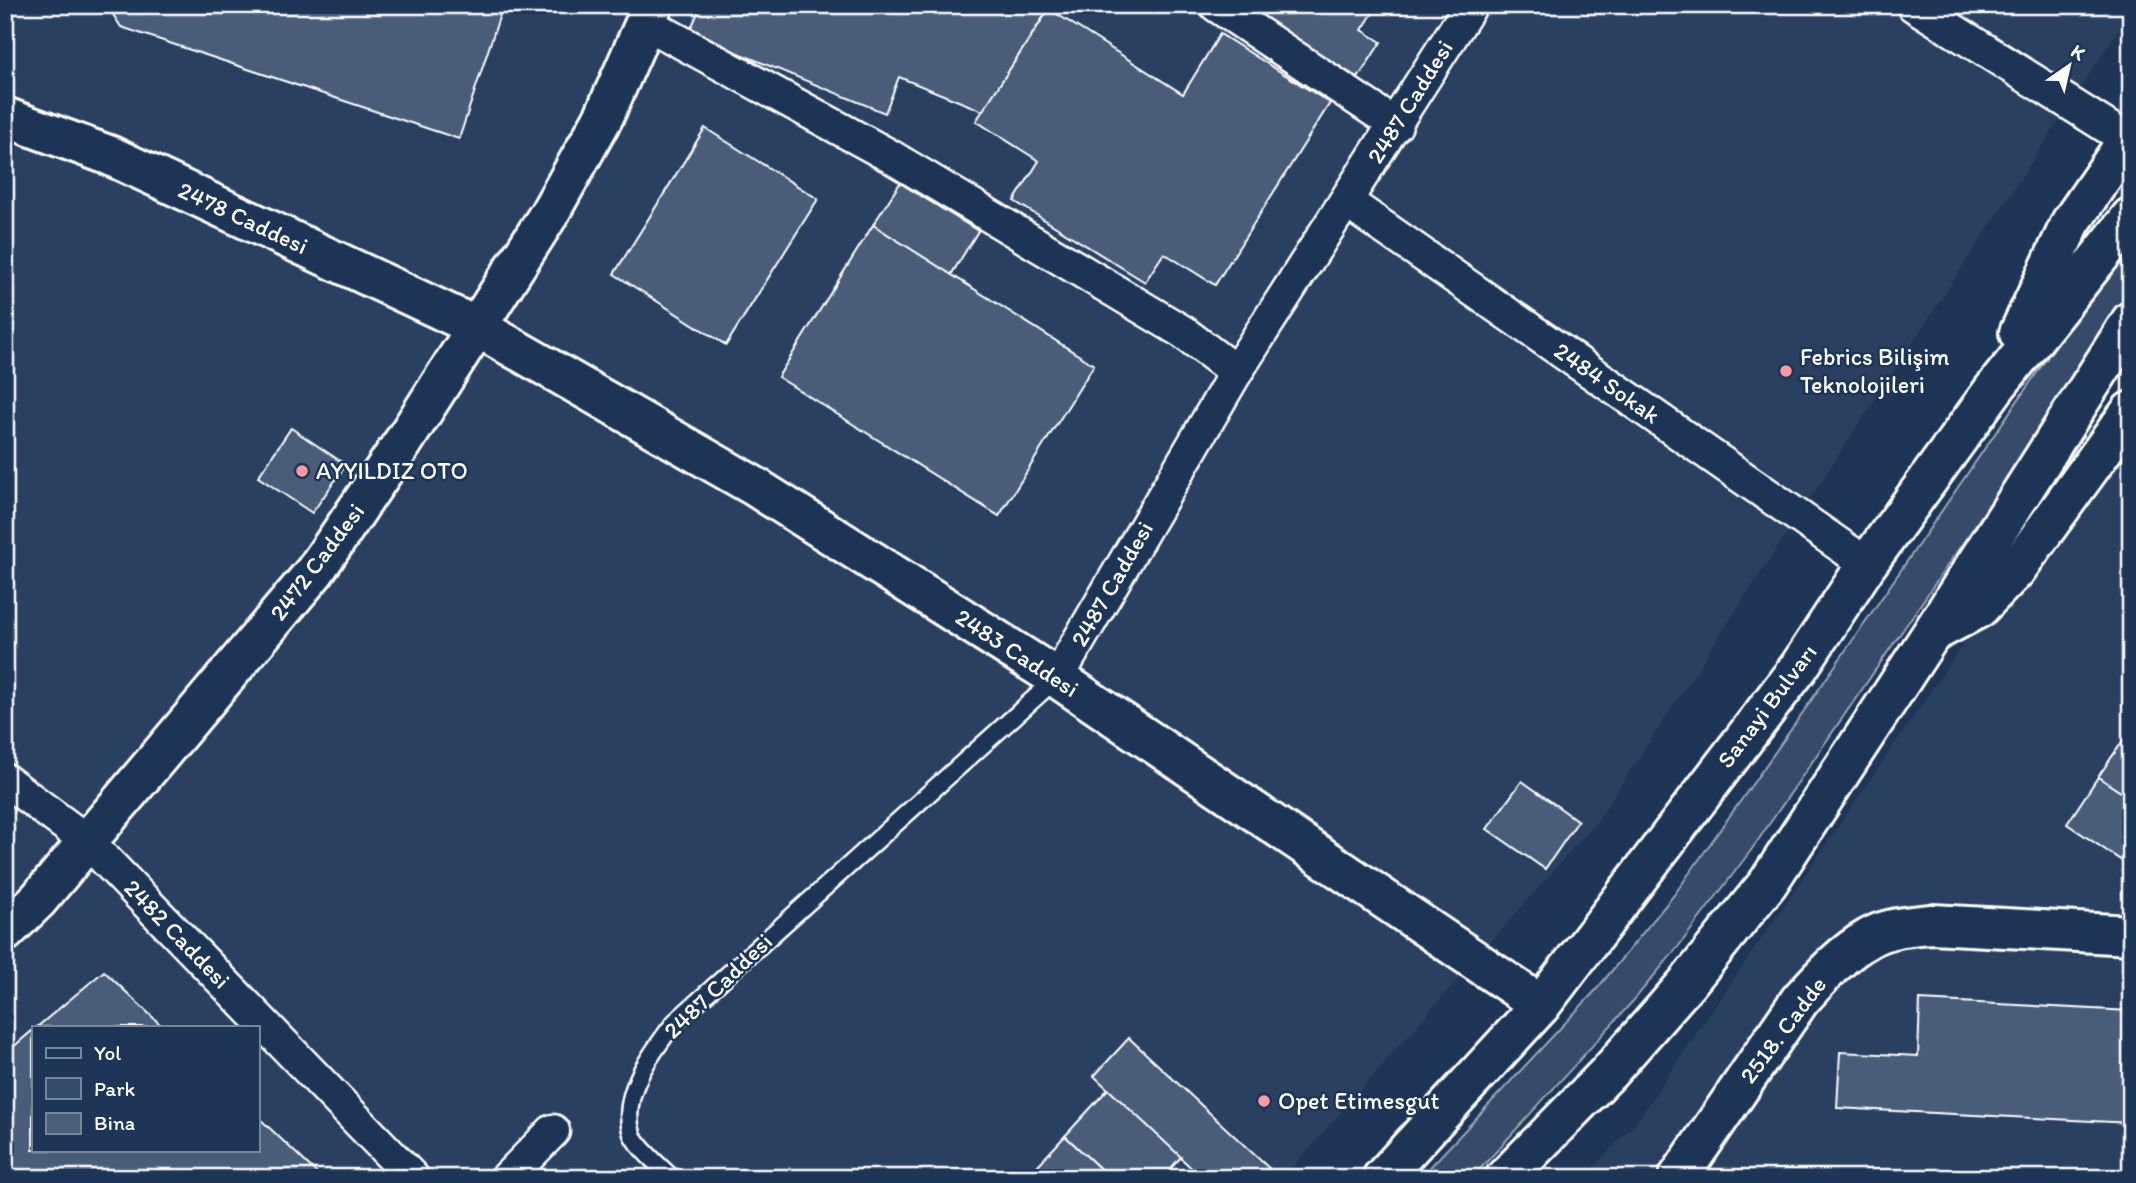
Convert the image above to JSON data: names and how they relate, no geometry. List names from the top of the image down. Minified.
{"streets":{"street":["2487 Caddesi","2478 Caddesi","2484 Sokak","2472 Caddesi","2483 Caddesi","Sanayi Bulvarı","2482 Caddesi","2518. Cadde"]},"crossings":[["2487 Caddesi","2484 Sokak"],["2487 Caddesi","2483 Caddesi"],["2478 Caddesi","2472 Caddesi"],["2478 Caddesi","2483 Caddesi"],["2484 Sokak","Sanayi Bulvarı"],["2472 Caddesi","2483 Caddesi"],["2472 Caddesi","2482 Caddesi"],["2483 Caddesi","Sanayi Bulvarı"]],"places":["Febrics Bilişim Teknolojileri","AYYILDIZ OTO","Opet Etimesgut"],"legend":["Yol","Park","Bina"],"north":"top right"}
